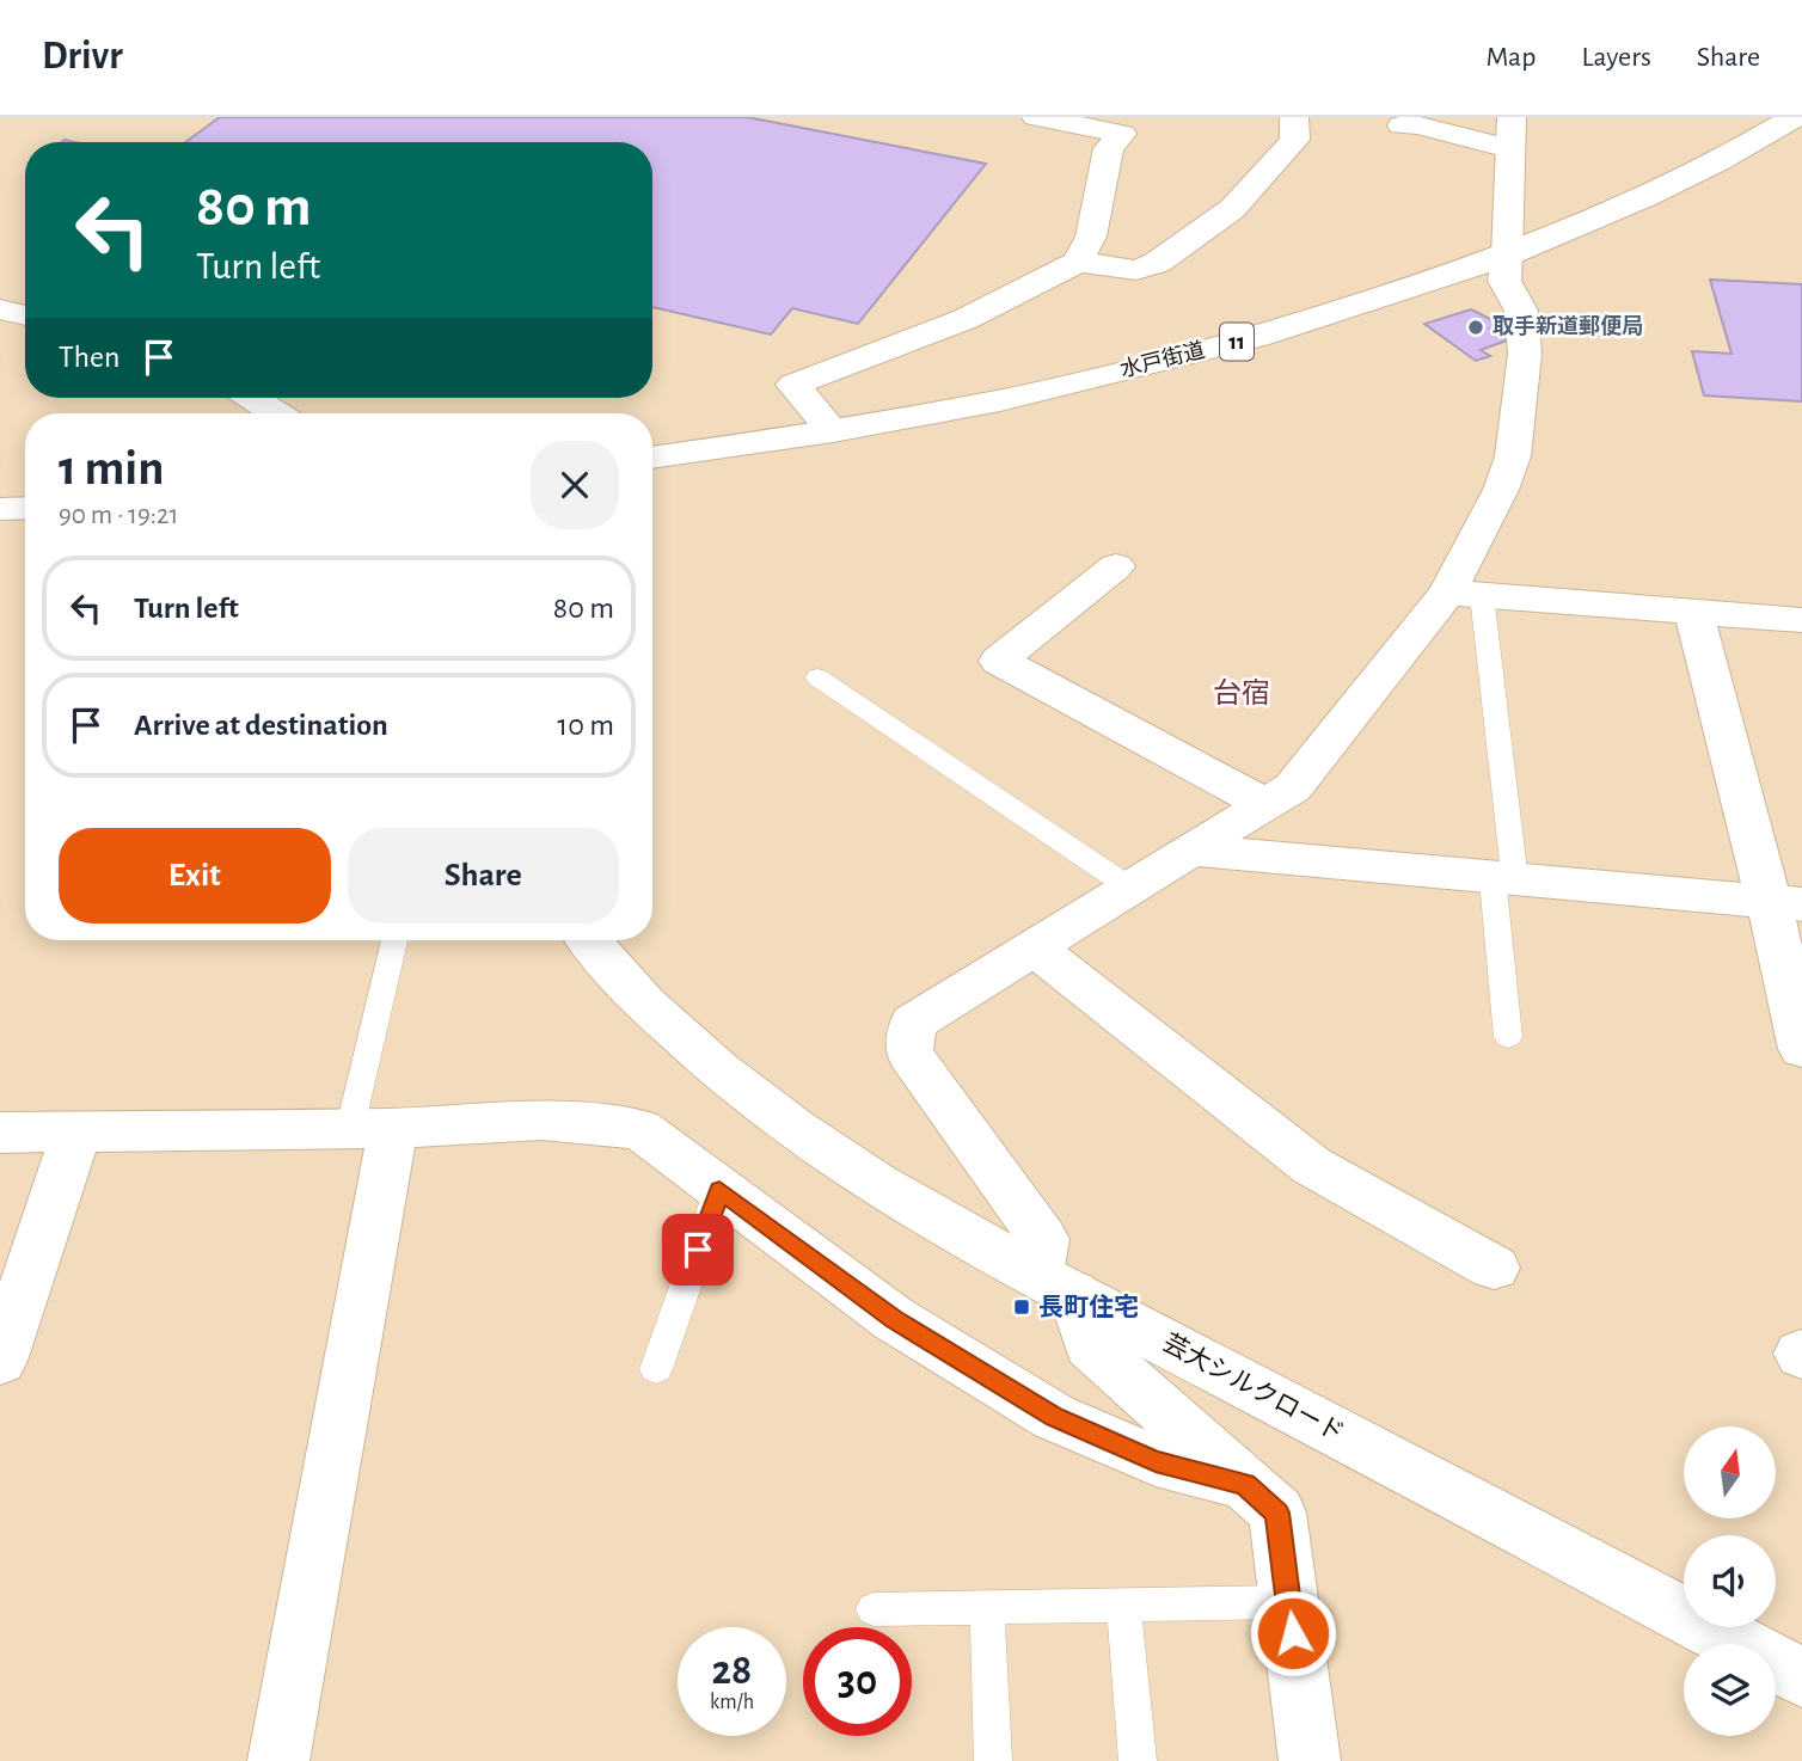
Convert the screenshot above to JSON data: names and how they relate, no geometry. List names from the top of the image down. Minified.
{"streets":{"street":["11","水戸街道","芸大シルクロード"]},"districts":["台宿"],"places":{"other":["取手新道郵便局"],"transit":["長町住宅"]},"north":"top","page":{"header":"Drivr","nav":["Map","Layers","Share"],"turn":["80 m","Turn left"],"then":"Then","heading":["1 min","90 m · 19:21"],"list":[{"name":"Turn left","value":"80 m"},{"name":"Arrive at destination","value":"10 m"}],"buttons":["Exit","Share"],"speed":"28 km/h","limit":"30"}}
